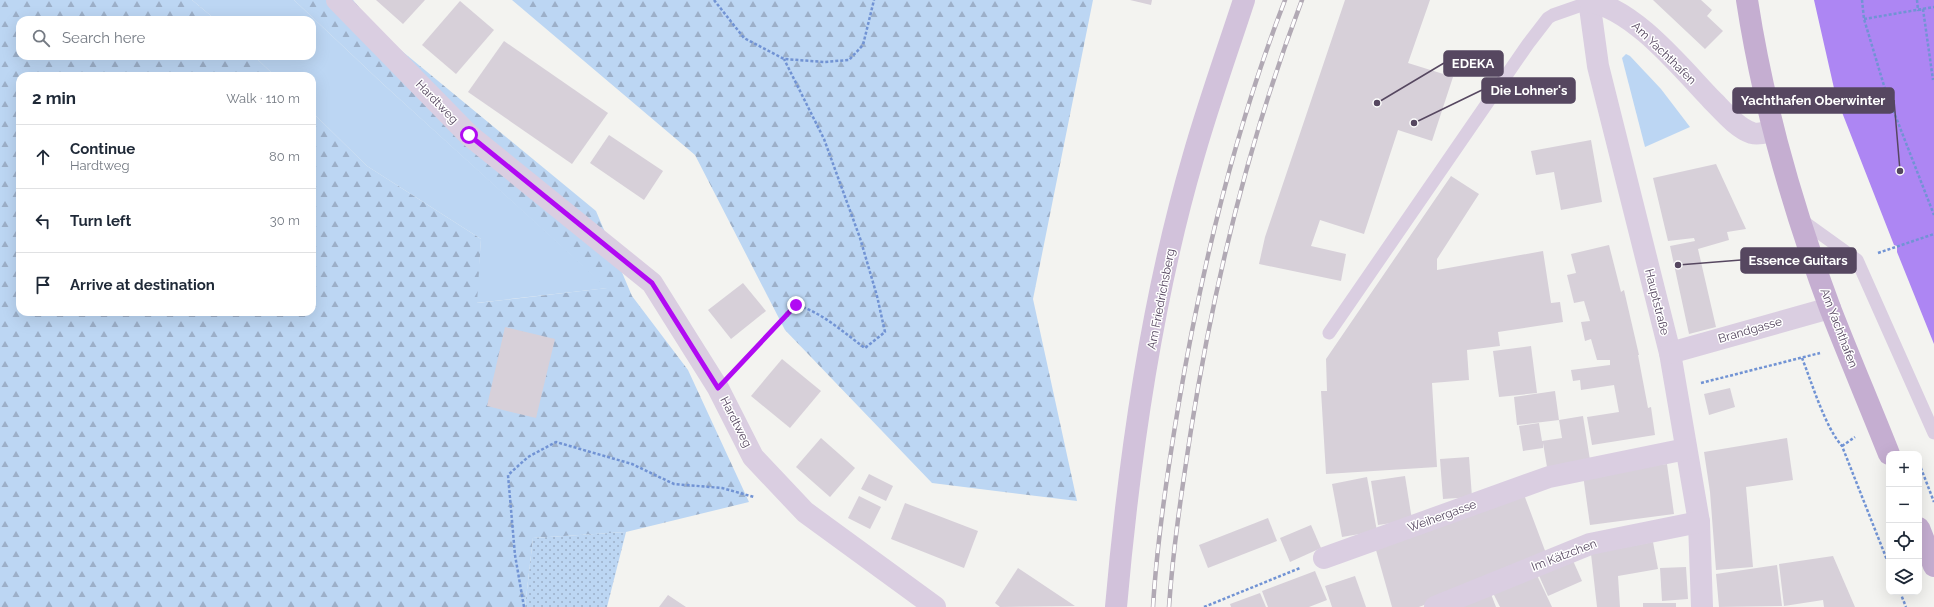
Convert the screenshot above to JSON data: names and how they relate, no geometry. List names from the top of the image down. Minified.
{"streets":{"main road":["Am Yachthafen"],"street":["Hardtweg","Am Friedrichsberg","Hauptstraße","Brandgasse","Weihergasse","Im Kätzchen"]},"crossings":[["Am Yachthafen","Hauptstraße"],["Am Yachthafen","Brandgasse"],["Hauptstraße","Brandgasse"],["Hauptstraße","Weihergasse"],["Hauptstraße","Im Kätzchen"]],"places":["EDEKA","Die Lohner's","Yachthafen Oberwinter","Essence Guitars"],"page":{"search":"Search here","heading":["2 min","Walk · 110 m"],"list":[["Continue","Hardtweg","80 m"],["Turn left","30 m"],"Arrive at destination"],"map_buttons":["+","−"]}}
